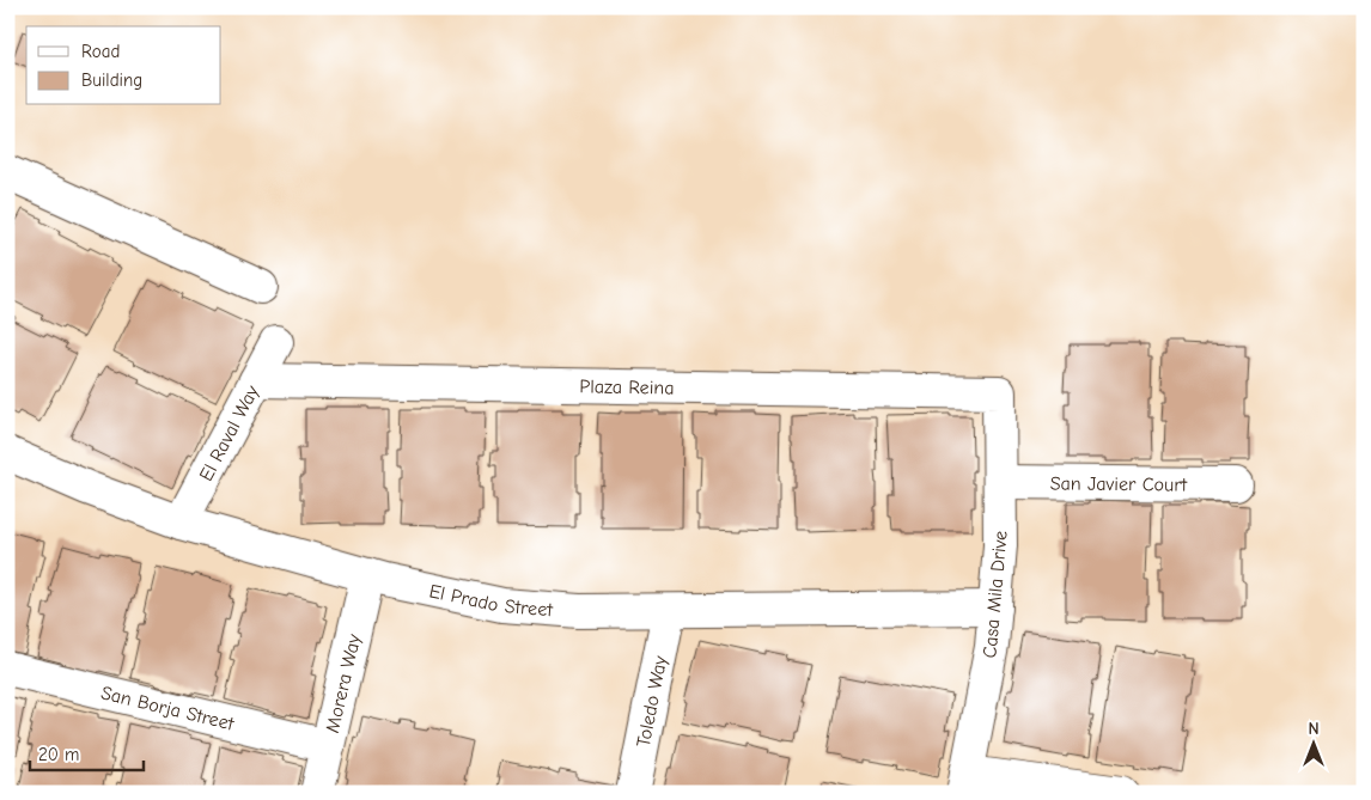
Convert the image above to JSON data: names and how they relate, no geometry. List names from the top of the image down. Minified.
{"streets":{"street":["Plaza Reina","El Raval Way","San Javier Court","Casa Mila Drive","El Prado Street","Morera Way","Toledo Way","San Borja Street"]},"crossings":[["Plaza Reina","El Raval Way"],["Plaza Reina","Casa Mila Drive"],["El Raval Way","El Prado Street"],["San Javier Court","Casa Mila Drive"],["Casa Mila Drive","El Prado Street"],["El Prado Street","Morera Way"],["El Prado Street","Toledo Way"],["Morera Way","San Borja Street"]],"legend":["Road","Building"],"scale_bar":"20 m","north":"top"}
